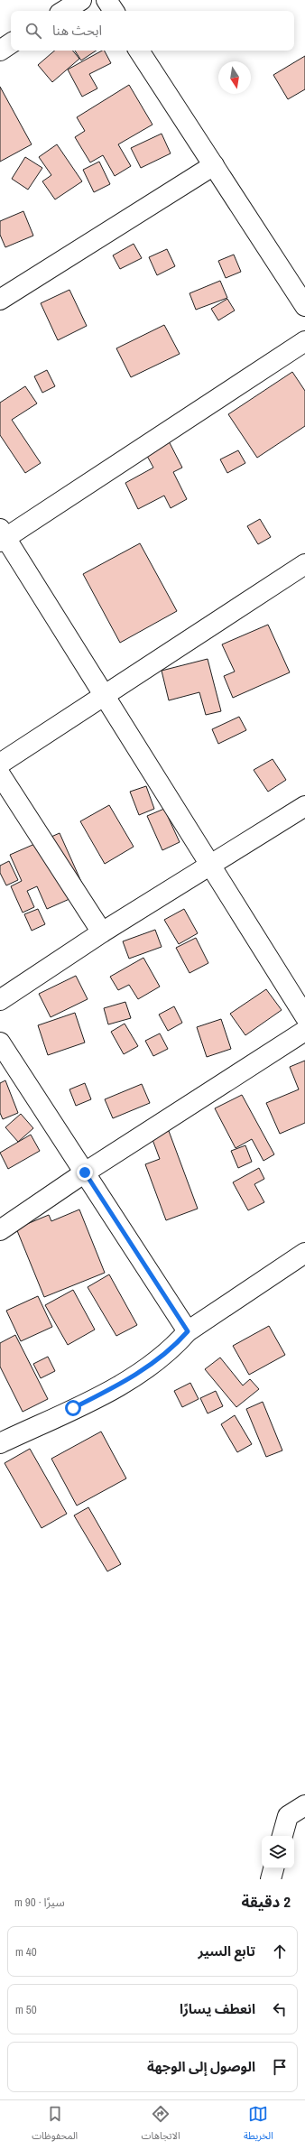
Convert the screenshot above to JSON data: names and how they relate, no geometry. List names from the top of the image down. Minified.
{"north":"bottom","page":{"search":"ابحث هنا","heading":["2 دقيقة","سيرًا · 90 m"],"list":[["تابع السير","40 m"],["انعطف يسارًا","50 m"],"الوصول إلى الوجهة"],"nav":["الخريطة","الاتجاهات","المحفوظات"]}}
